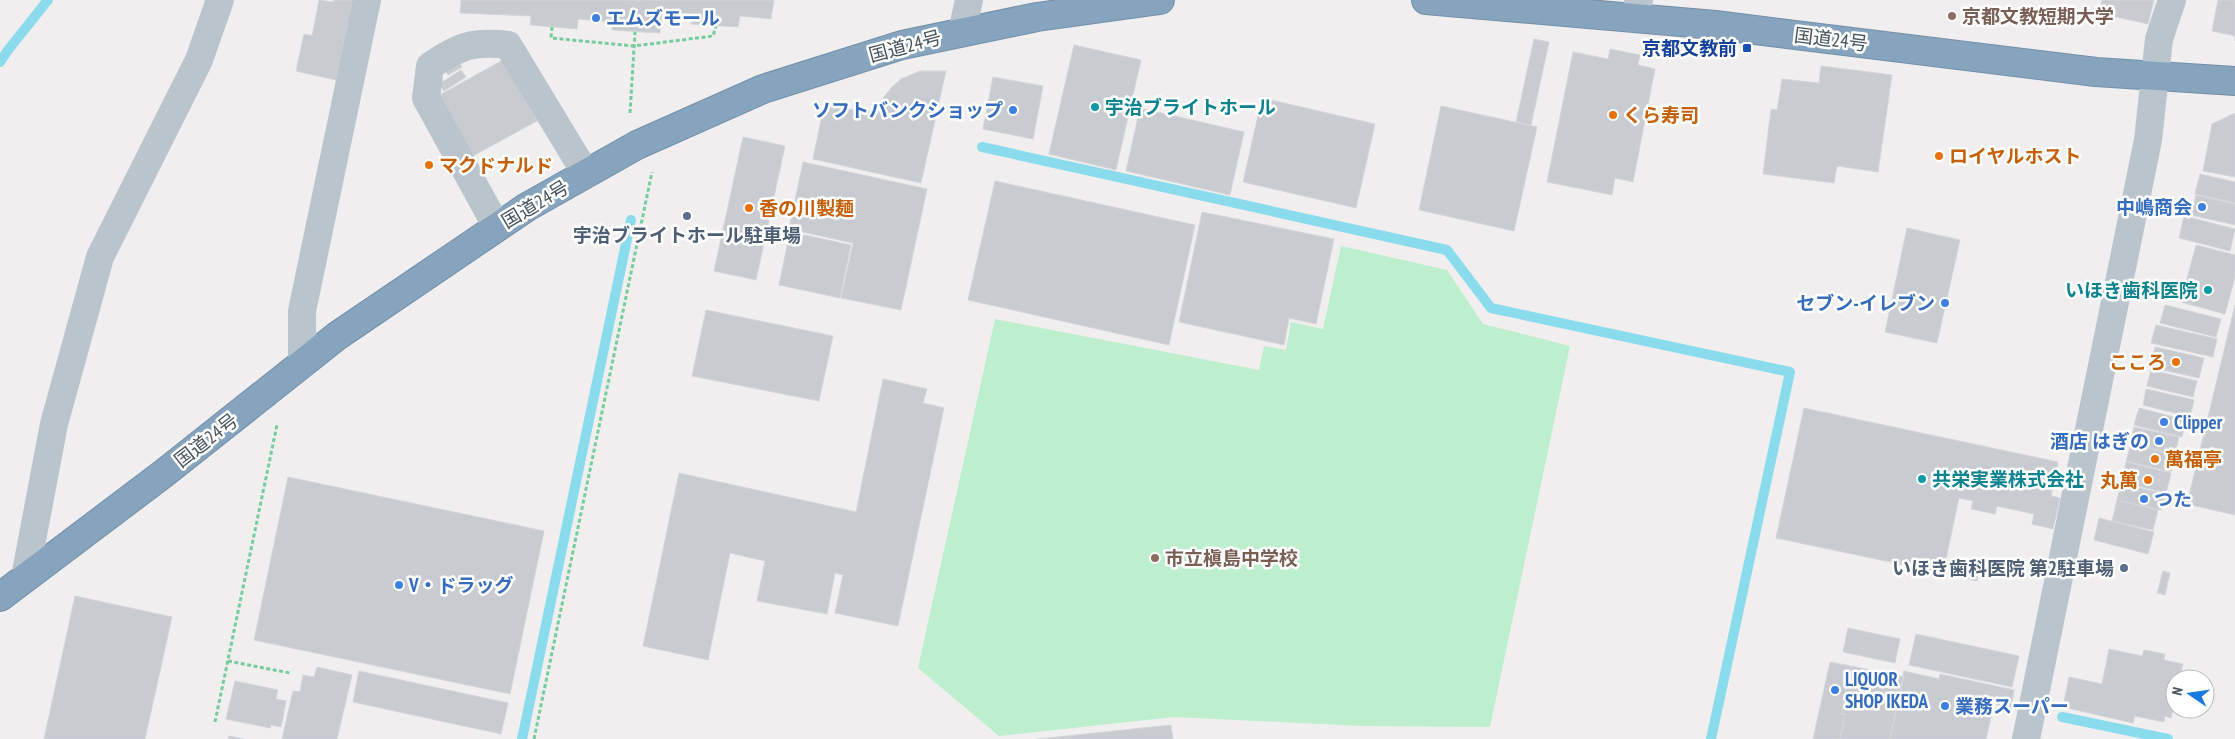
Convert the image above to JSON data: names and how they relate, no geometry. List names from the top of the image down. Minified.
{"streets":{"highway":["国道24号"]},"places":{"other":["京都文教短期大学","エムズモール","宇治ブライトホール","ソフトバンクショップ","くら寿司","ロイヤルホスト","マクドナルド","中嶋商会","香の川製麺","宇治ブライトホール駐車場","いほき歯科医院","セブン-イレブン","こころ","Clipper","酒店 はぎの","萬福亭","共栄実業株式会社","丸萬","つた","市立槇島中学校","いほき歯科医院 第2駐車場","V・ドラッグ","LIQUOR SHOP IKEDA","業務スーパー"],"transit":["京都文教前"]},"north":"left"}
